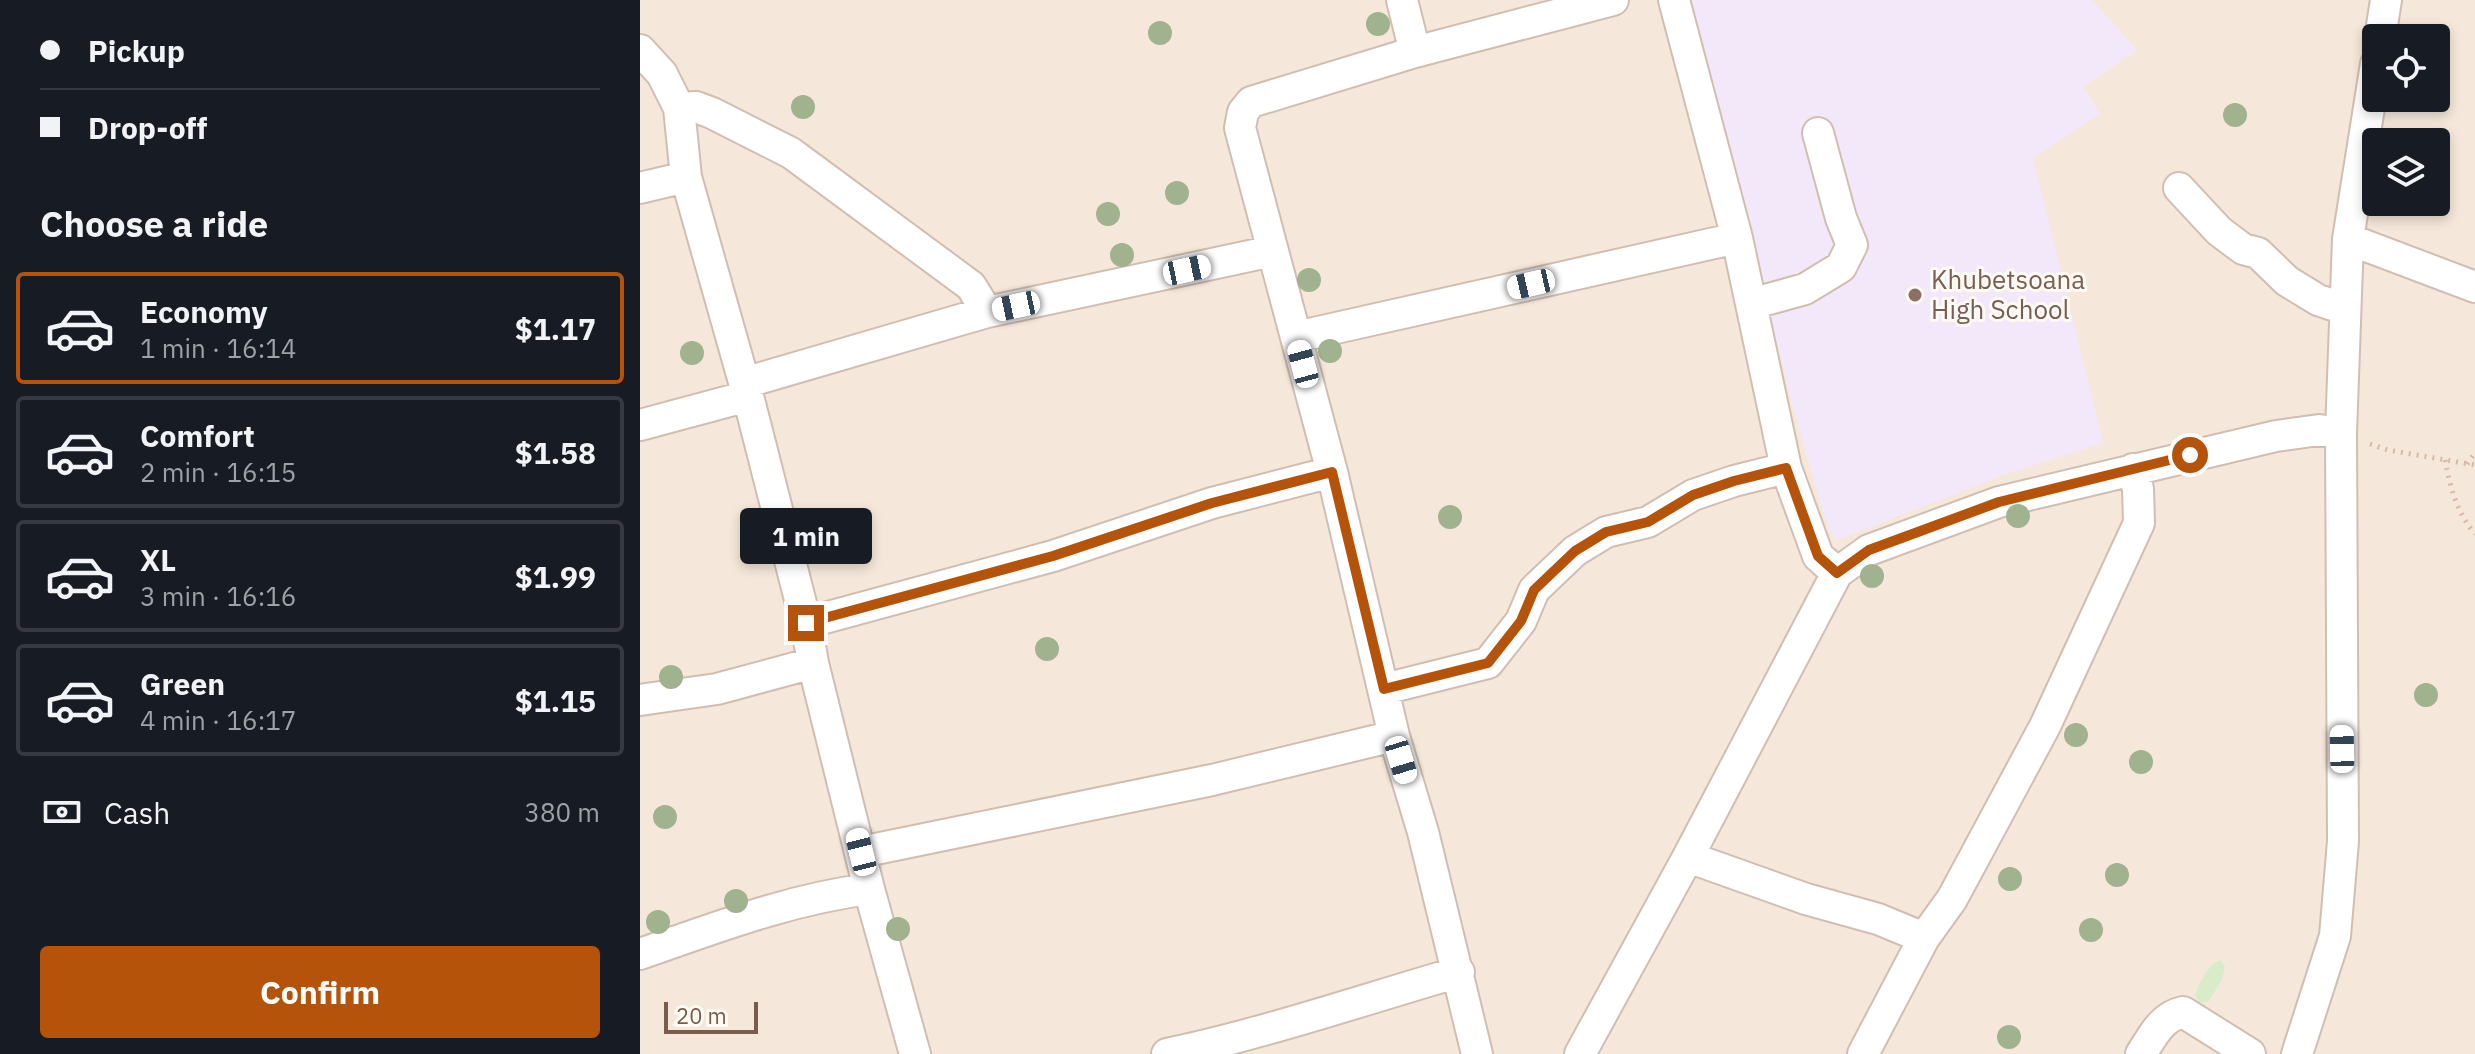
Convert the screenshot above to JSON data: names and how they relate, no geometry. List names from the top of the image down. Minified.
{"places":["Khubetsoana High School"],"scale_bar":"20 m","page":{"banner":["Pickup","Drop-off"],"heading":"Choose a ride","list":[{"name":"Economy","note":"1 min · 16:14","value":"$1.17"},{"name":"Comfort","note":"2 min · 16:15","value":"$1.58"},{"name":"XL","note":"3 min · 16:16","value":"$1.99"},{"name":"Green","note":"4 min · 16:17","value":"$1.15"}],"bubble":"1 min","pay":["Cash","380 m"],"buttons":"Confirm","scale":"20 m"}}
